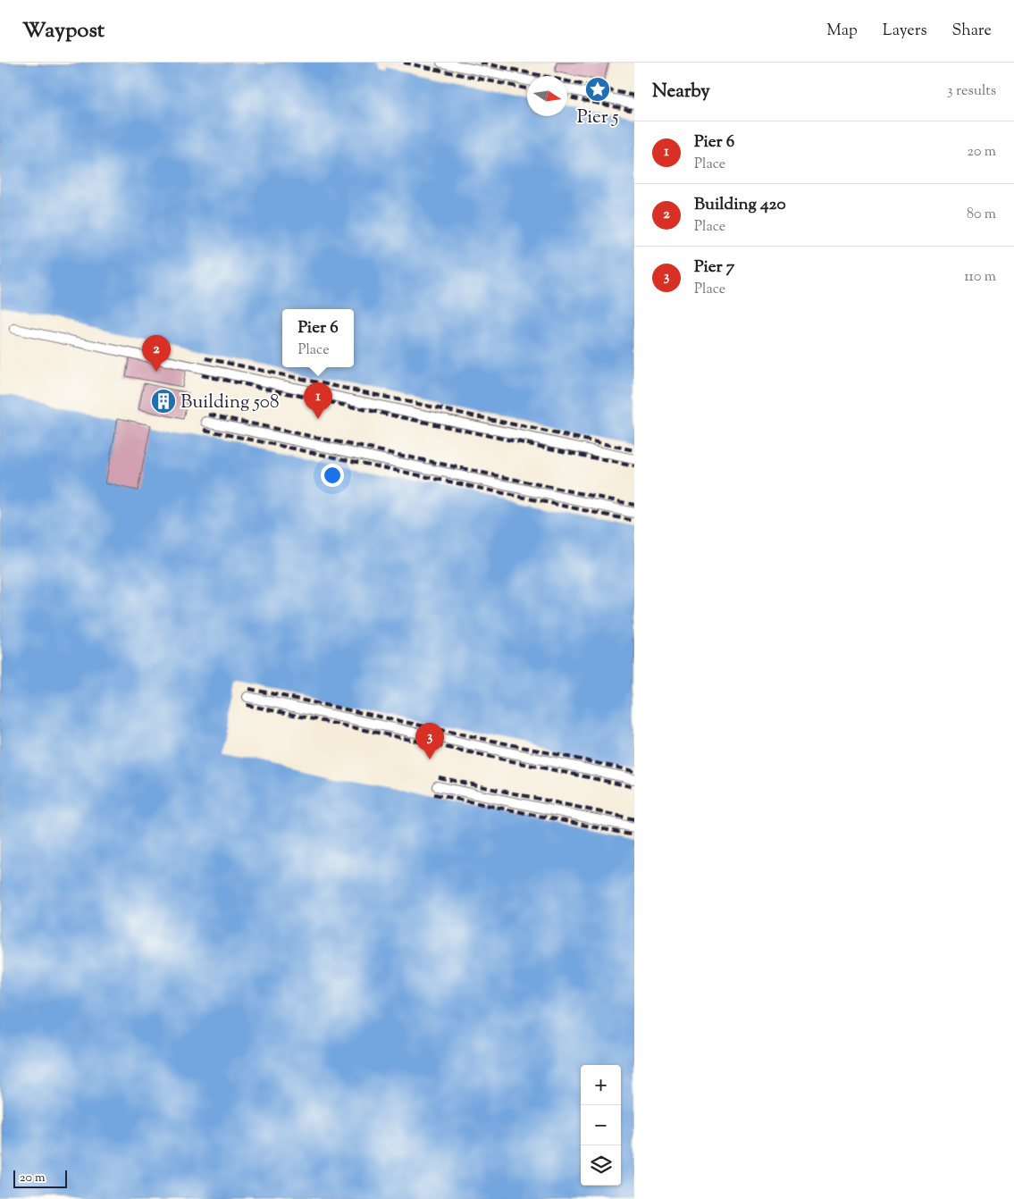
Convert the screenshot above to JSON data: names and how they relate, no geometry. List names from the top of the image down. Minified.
{"places":{"place":["Pier 5"],"building":["Building 508"]},"scale_bar":"20 m","north":"right","page":{"header":"Waypost","nav":["Map","Layers","Share"],"heading":["Nearby","3 results"],"list":[{"mark":"1","name":"Pier 6","note":"Place","value":"20 m"},{"mark":"2","name":"Building 420","note":"Place","value":"80 m"},{"mark":"3","name":"Pier 7","note":"Place","value":"110 m"}],"popup":["Pier 6","Place"],"pins":["2","1","3"],"map_buttons":["+","−"],"scale":"20 m"}}
